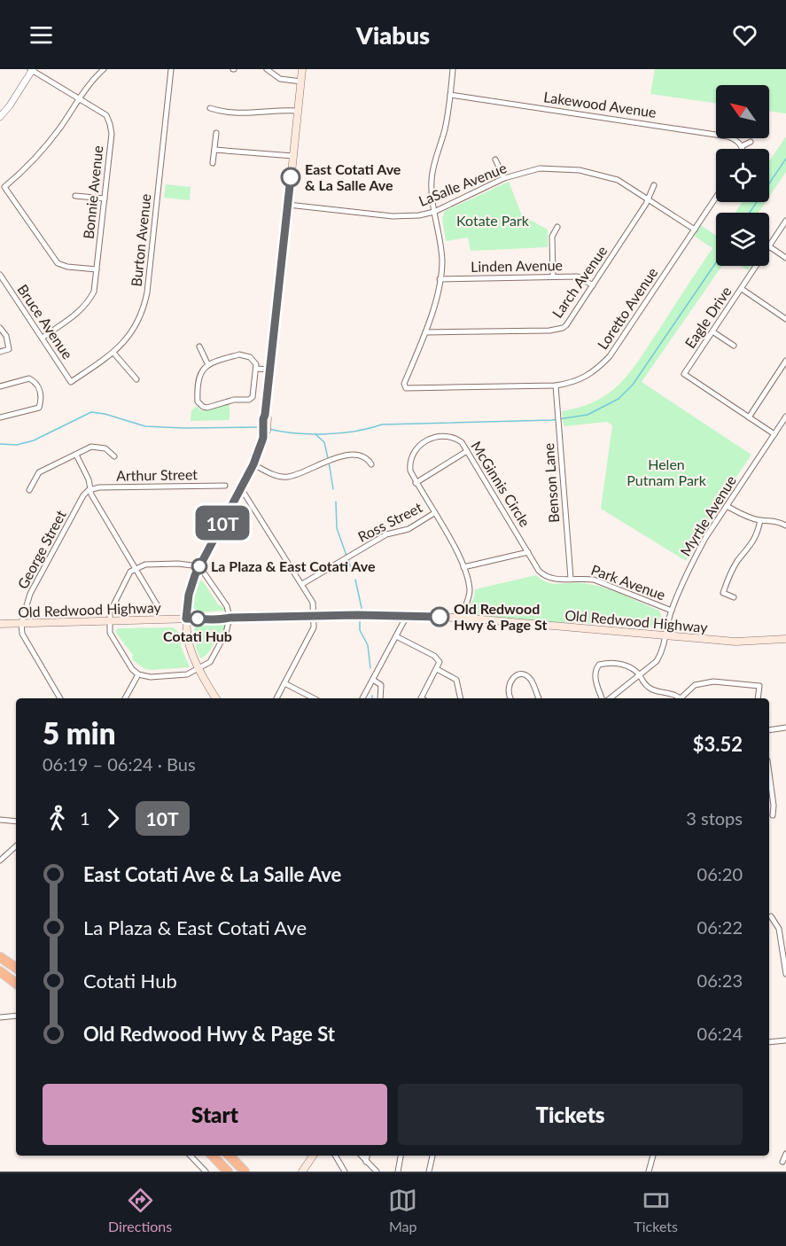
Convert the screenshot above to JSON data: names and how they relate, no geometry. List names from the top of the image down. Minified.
{"streets":{"main road":["Old Redwood Highway"],"street":["Lakewood Avenue","LaSalle Avenue","Bonnie Avenue","Burton Avenue","Linden Avenue","Larch Avenue","Loretto Avenue","Eagle Drive","Bruce Avenue","Arthur Street","Benson Lane","McGinnis Circle","Myrtle Avenue","Ross Street","George Street","Park Avenue"]},"crossings":[["LaSalle Avenue","Larch Avenue"],["LaSalle Avenue","Loretto Avenue"],["Bonnie Avenue","Bruce Avenue"],["Burton Avenue","Bruce Avenue"],["Linden Avenue","Larch Avenue"],["Larch Avenue","Loretto Avenue"],["Loretto Avenue","Benson Lane"],["Arthur Street","George Street"],["Benson Lane","Park Avenue"],["McGinnis Circle","Ross Street"],["McGinnis Circle","Park Avenue"],["McGinnis Circle","Old Redwood Highway"],["Myrtle Avenue","Park Avenue"],["Myrtle Avenue","Old Redwood Highway"],["George Street","Old Redwood Highway"]],"parks":["Kotate Park","Helen Putnam Park"],"places":["East Cotati Ave & La Salle Ave","La Plaza & East Cotati Ave","Old Redwood Hwy & Page St","Cotati Hub"],"lines":["bus line 10T"],"north":"top left","page":{"header":"Viabus","on_map":"10T","heading":["5 min","06:19 – 06:24 · Bus","$3.52"],"legs":["1","10T","3 stops"],"list":[{"name":"East Cotati Ave & La Salle Ave","value":"06:20"},{"name":"La Plaza & East Cotati Ave","value":"06:22"},{"name":"Cotati Hub","value":"06:23"},{"name":"Old Redwood Hwy & Page St","value":"06:24"}],"buttons":["Start","Tickets"],"tabs":["Directions","Map","Tickets"]}}
